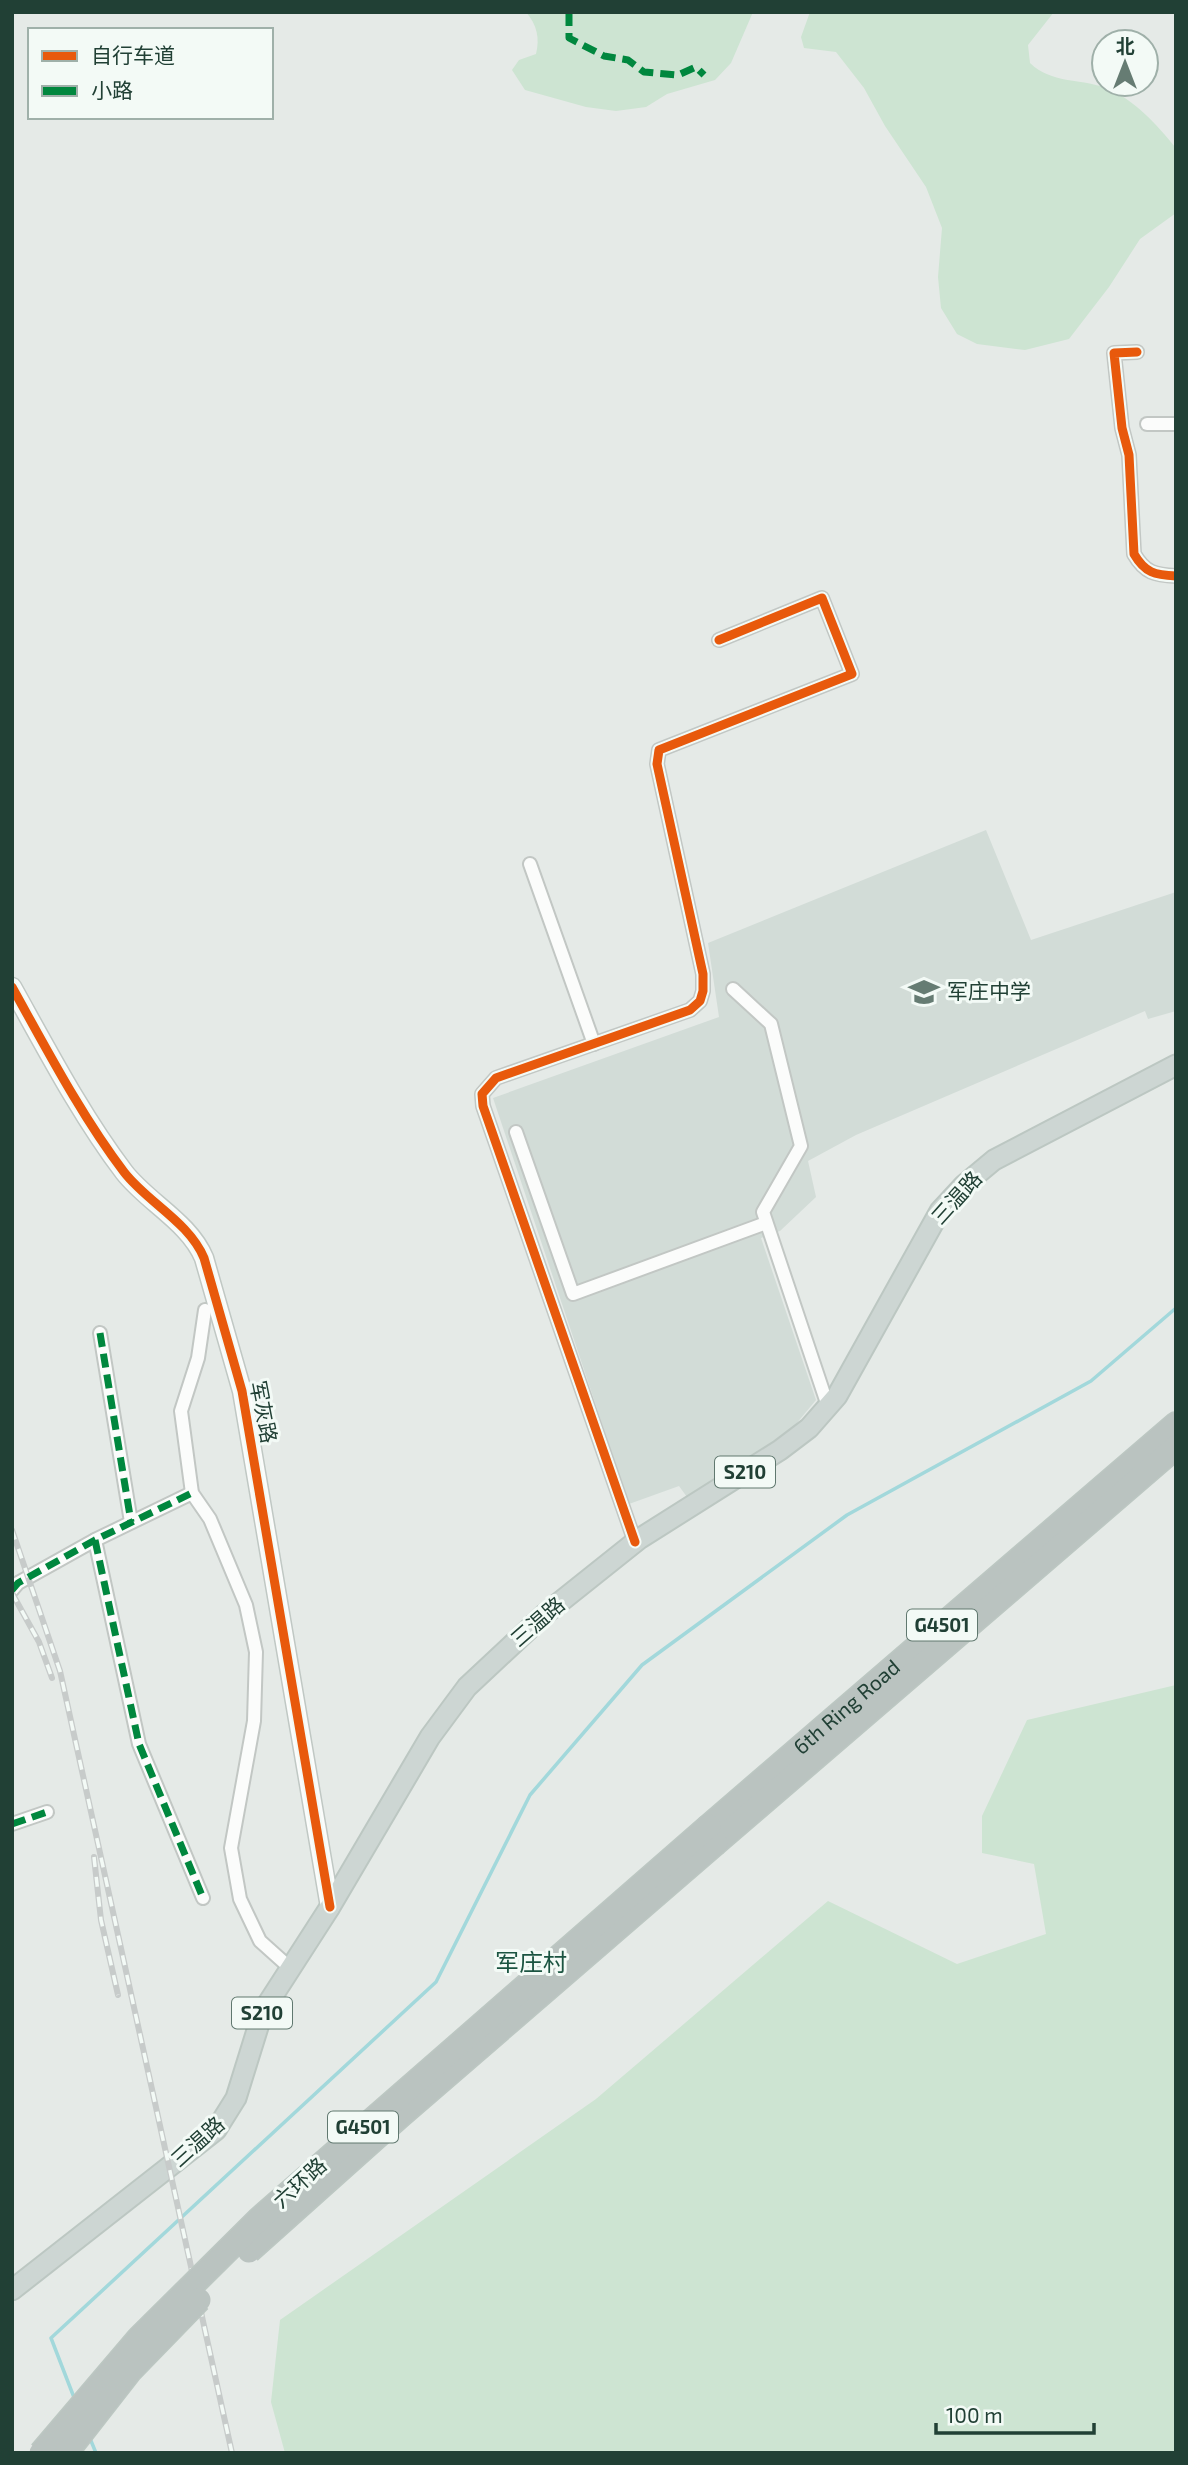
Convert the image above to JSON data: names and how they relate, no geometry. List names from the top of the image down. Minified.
{"streets":{"highway":["G4501","6th Ring Road","六环路"],"main road":["三温路","S210"],"street":["军灰路"]},"crossings":[["三温路","军灰路"],["6th Ring Road","六环路"]],"districts":["军庄村"],"places":{"school or university":["军庄中学"]},"legend":["自行车道","小路"],"scale_bar":"100 m","north":"top"}
